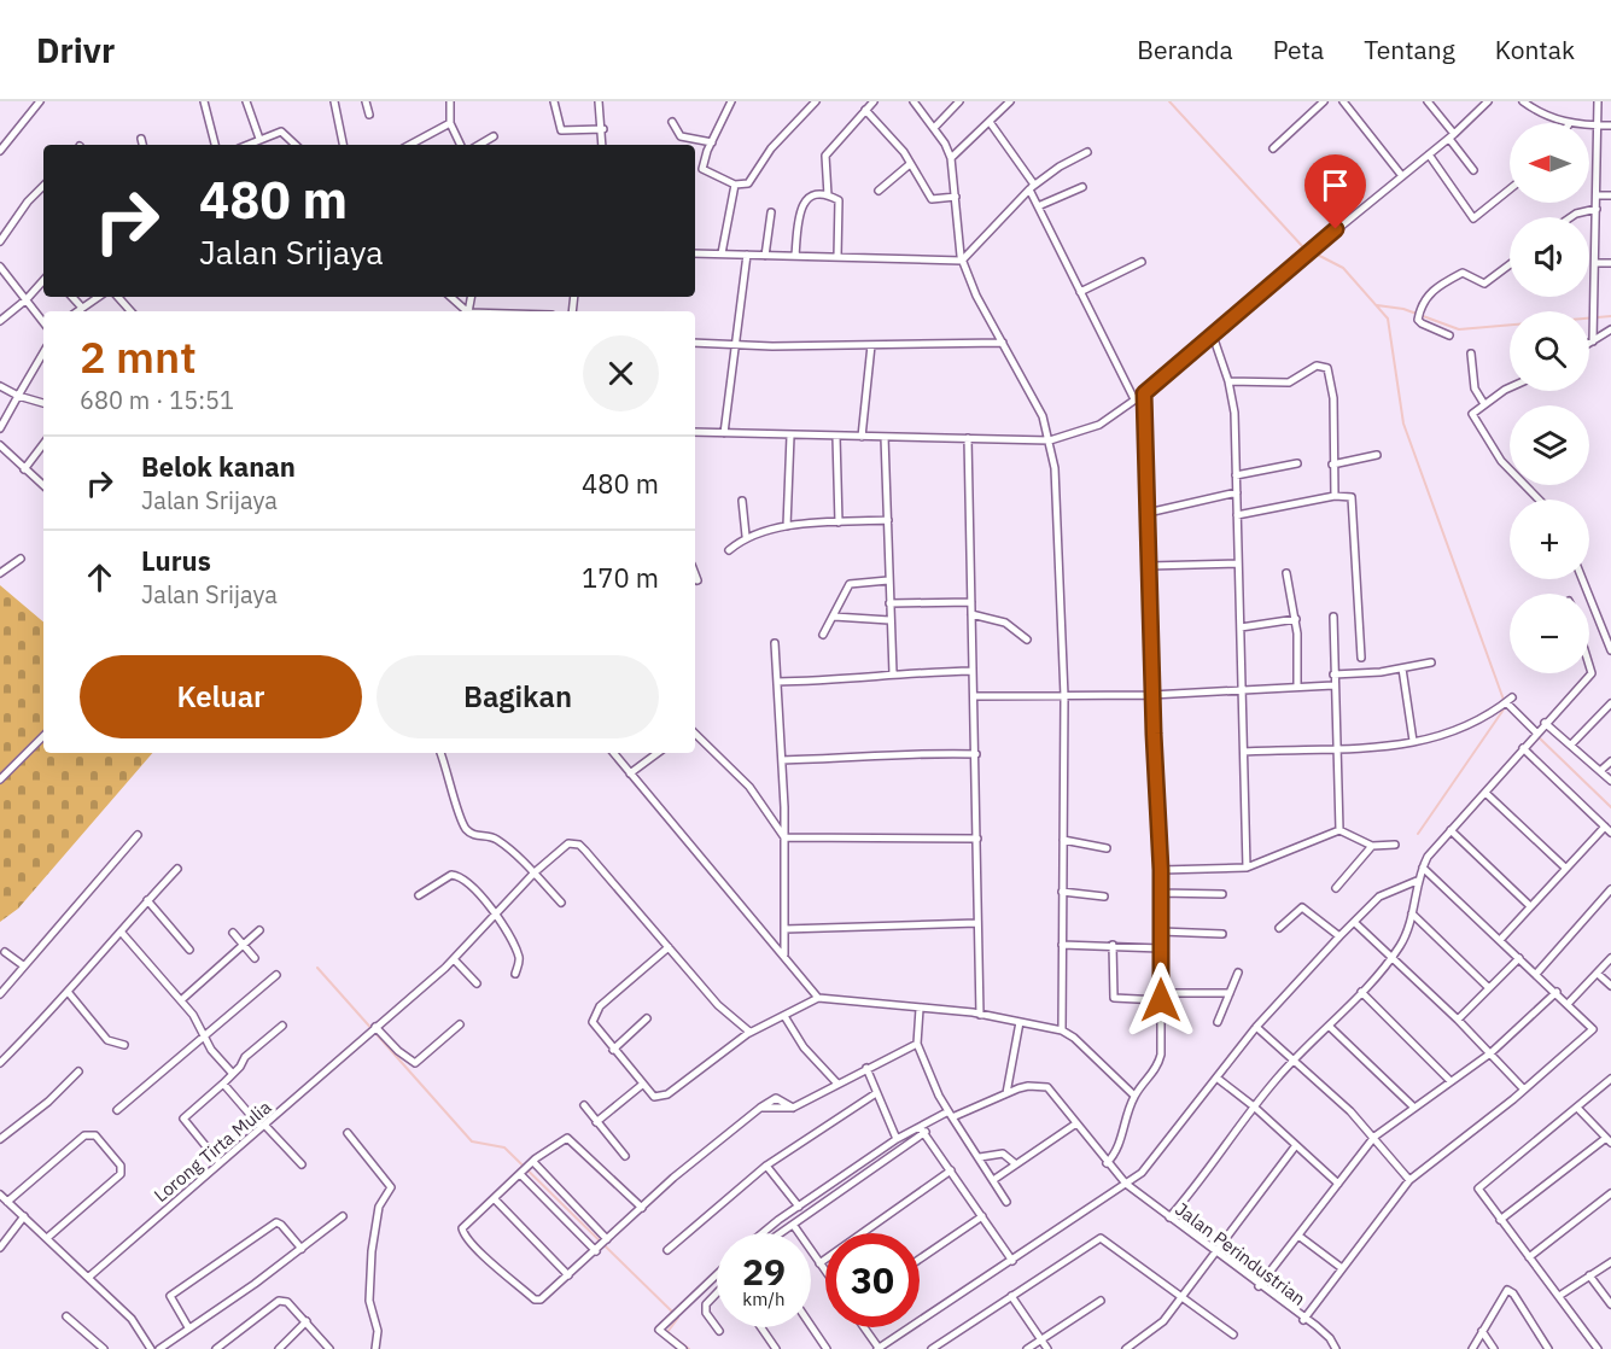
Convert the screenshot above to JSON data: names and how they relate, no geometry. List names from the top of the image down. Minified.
{"streets":{"street":["Lorong Tirta Mulia","Jalan Perindustrian"]},"north":"left","page":{"header":"Drivr","nav":["Beranda","Peta","Tentang","Kontak"],"map_buttons":["+","−"],"turn":["480 m","Jalan Srijaya"],"heading":["2 mnt","680 m · 15:51"],"list":[{"name":"Belok kanan","note":"Jalan Srijaya","value":"480 m"},{"name":"Lurus","note":"Jalan Srijaya","value":"170 m"}],"buttons":["Keluar","Bagikan"],"speed":"29 km/h","limit":"30"}}
